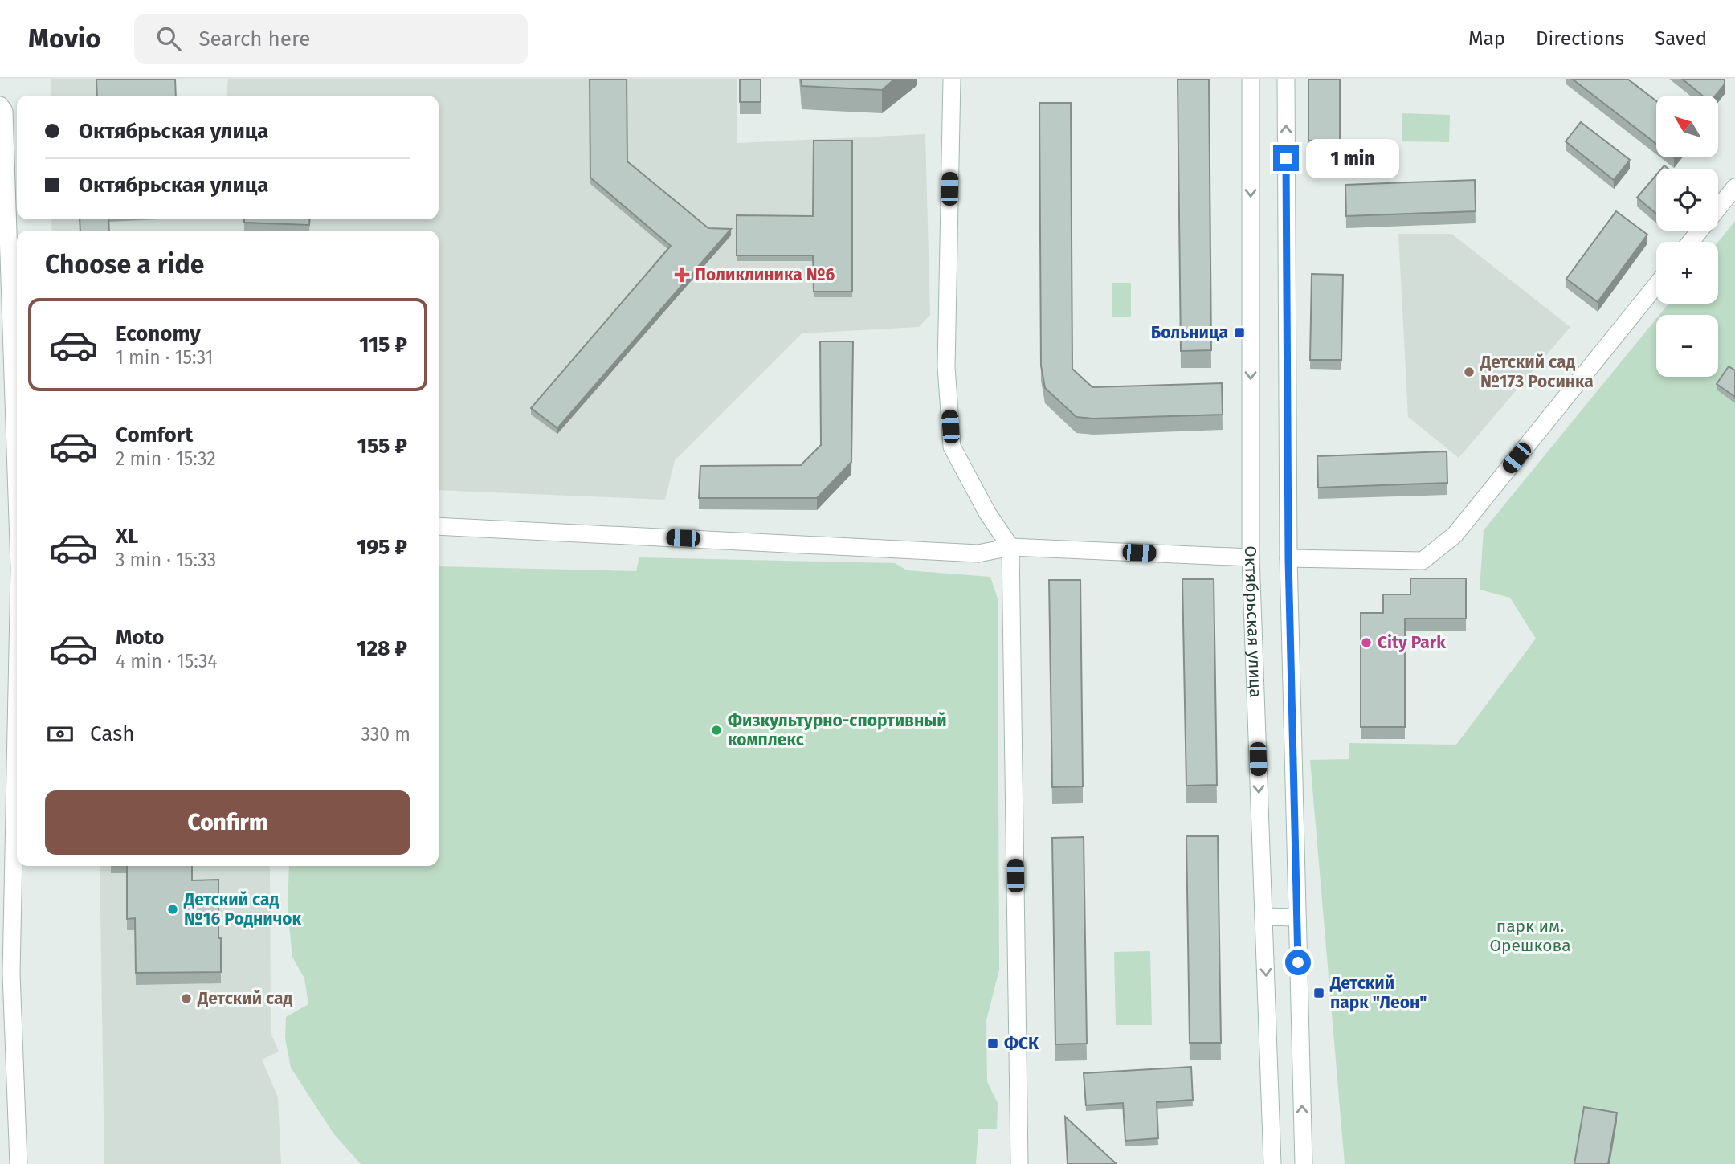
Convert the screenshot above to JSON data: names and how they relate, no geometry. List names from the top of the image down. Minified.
{"streets":{"street":["Октябрьская улица"]},"parks":["парк им. Орешкова"],"places":{"health":["Поликлиника №6"],"transit":["Больница","Детский парк \"Леон\"","ФСК"],"other":["Детский сад №173 Росинка","City Park","Физкультурно-спортивный комплекс","Детский сад №16 Родничок","Детский сад"]},"north":"top left","page":{"header":"Movio","search":"Search here","nav":["Map","Directions","Saved"],"map_buttons":["+","−"],"banner":["Октябрьская улица","Октябрьская улица"],"bubble":"1 min","heading":"Choose a ride","list":[{"name":"Economy","note":"1 min · 15:31","value":"115 ₽"},{"name":"Comfort","note":"2 min · 15:32","value":"155 ₽"},{"name":"XL","note":"3 min · 15:33","value":"195 ₽"},{"name":"Moto","note":"4 min · 15:34","value":"128 ₽"}],"pay":["Cash","330 m"],"buttons":"Confirm"}}
